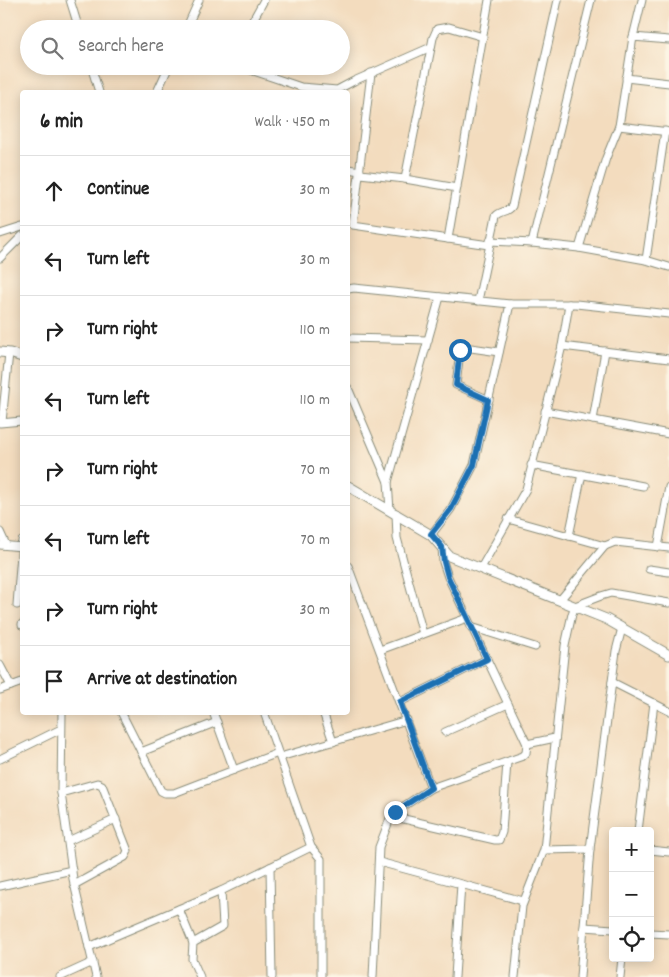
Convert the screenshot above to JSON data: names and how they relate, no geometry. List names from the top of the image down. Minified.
{"page":{"search":"Search here","heading":["6 min","Walk · 450 m"],"list":[["Continue","30 m"],["Turn left","30 m"],["Turn right","110 m"],["Turn left","110 m"],["Turn right","70 m"],["Turn left","70 m"],["Turn right","30 m"],"Arrive at destination"],"map_buttons":["+","−"]}}
